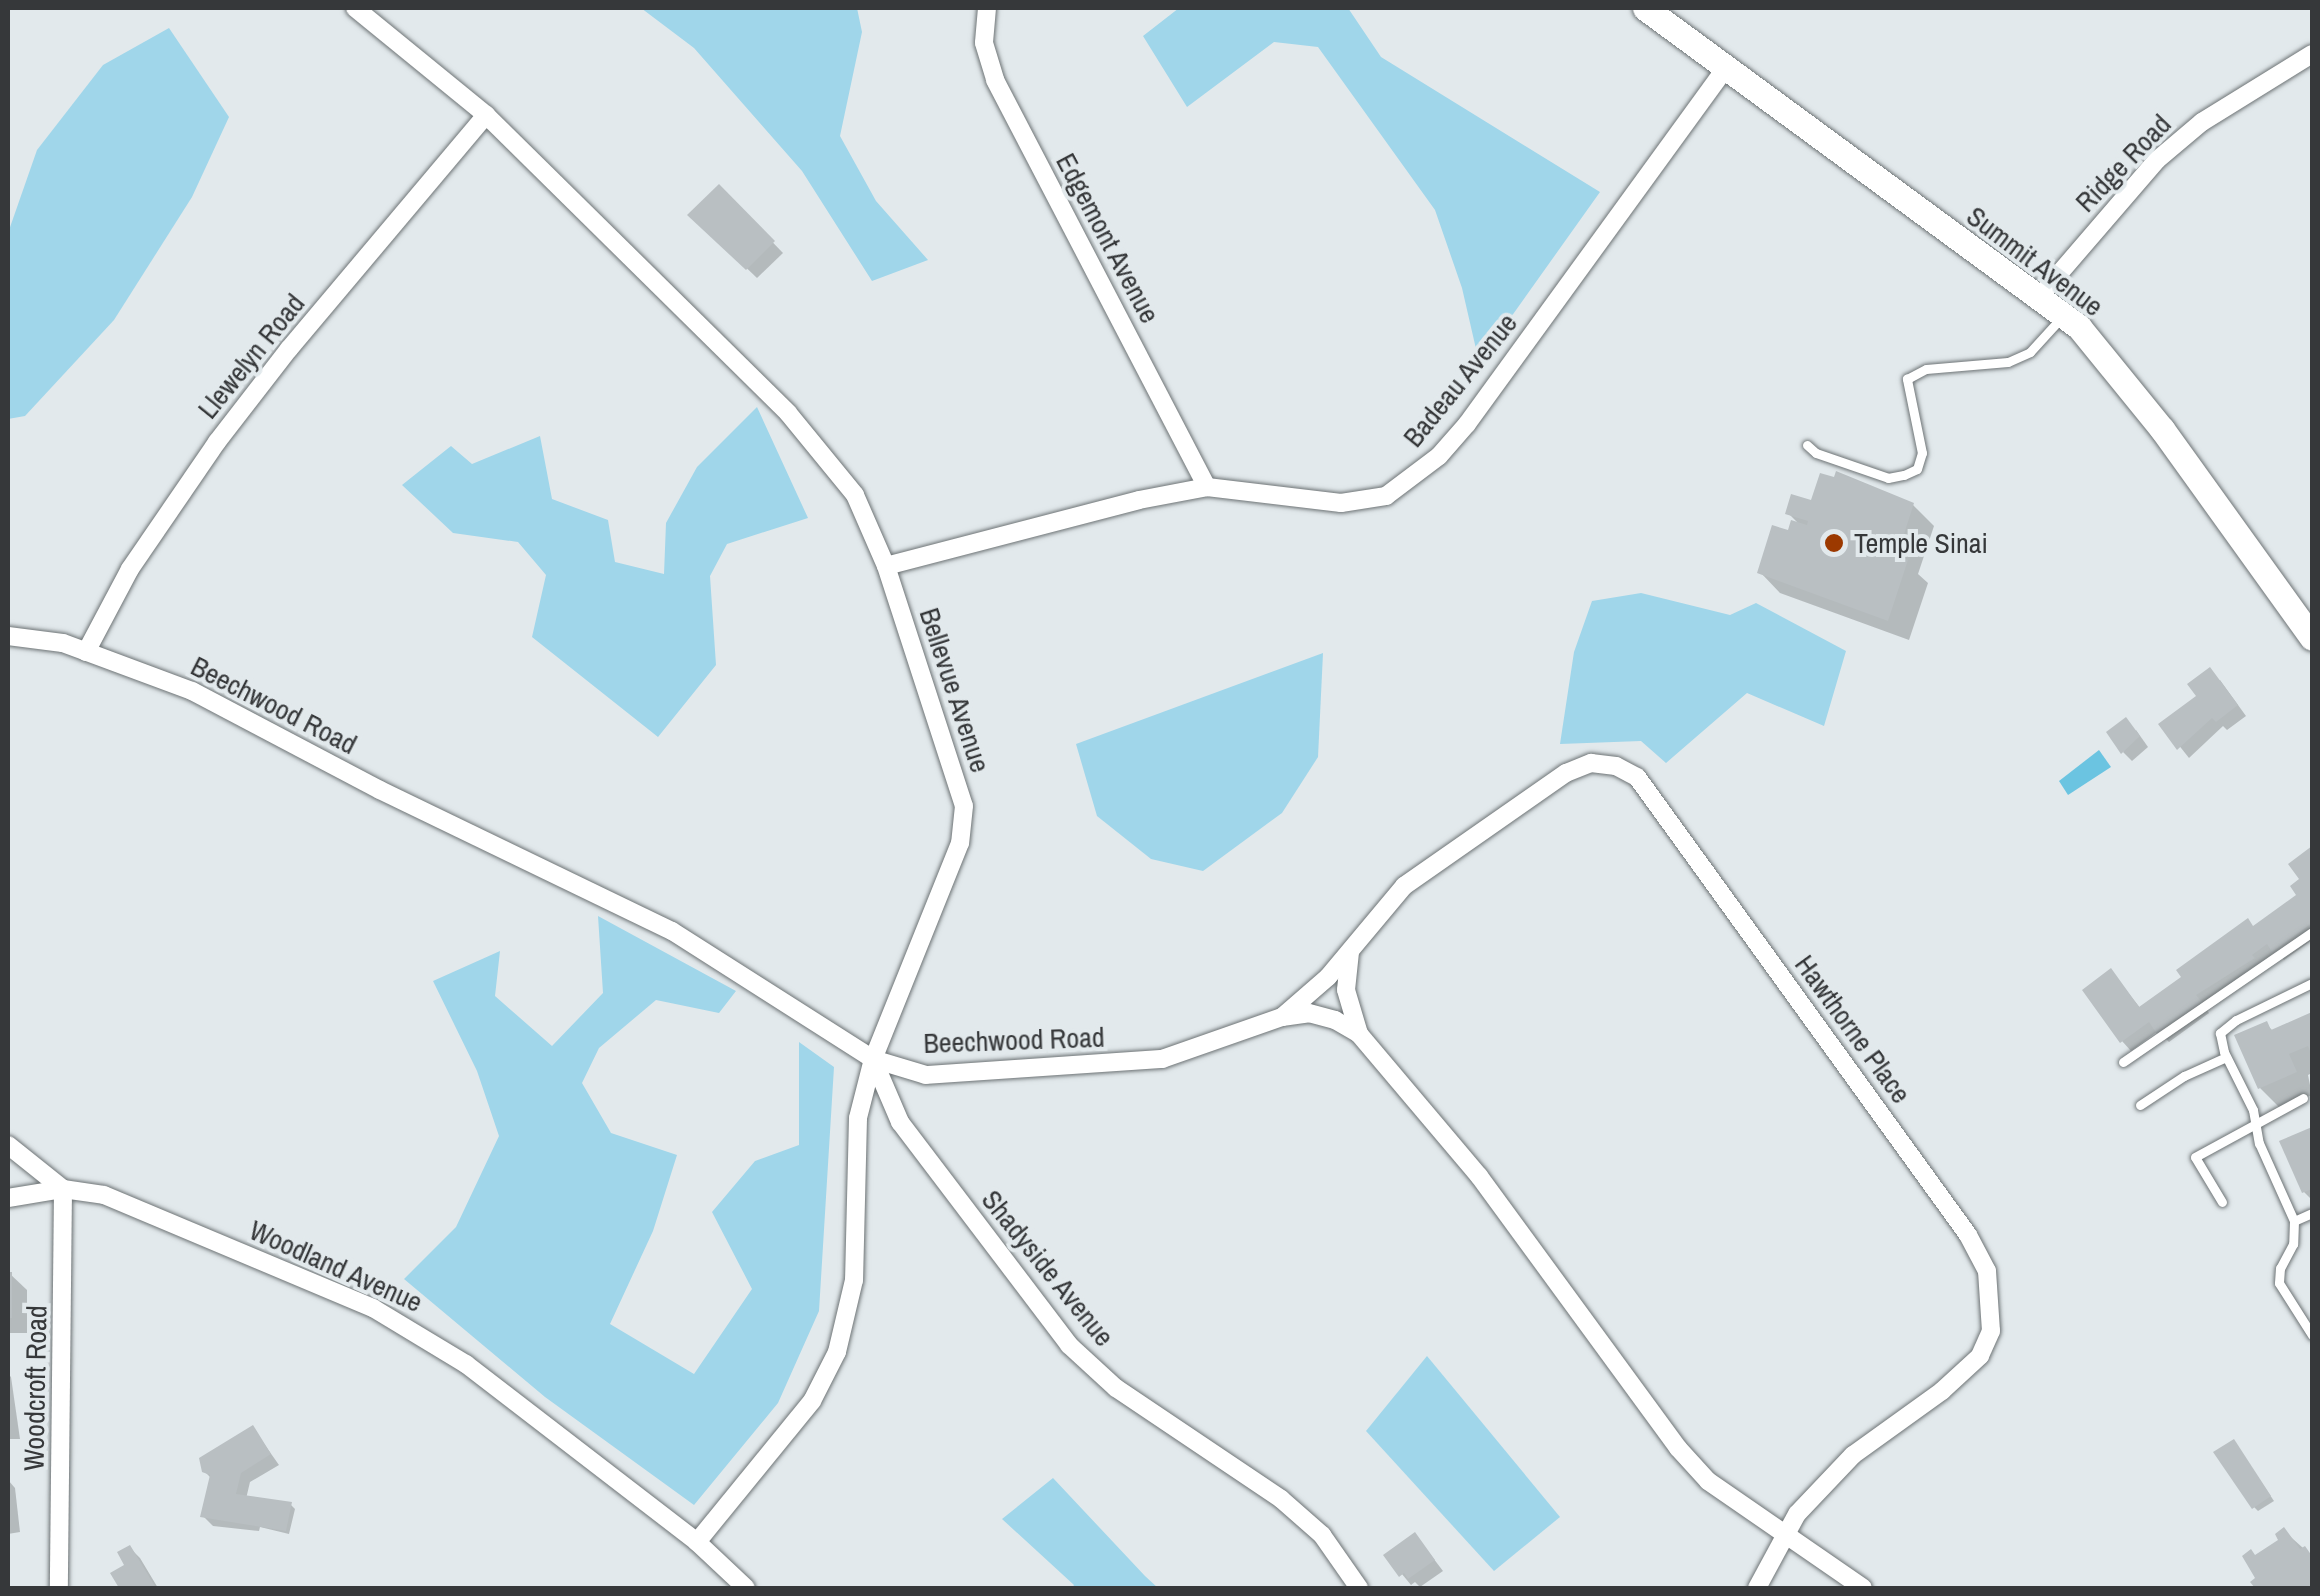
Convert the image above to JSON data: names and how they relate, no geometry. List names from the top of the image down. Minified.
{"streets":{"street":["Ridge Road","Edgemont Avenue","Summit Avenue","Llewelyn Road","Badeau Avenue","Bellevue Avenue","Beechwood Road","Hawthorne Place","Woodland Avenue","Shadyside Avenue","Woodcroft Road"]},"crossings":[["Ridge Road","Summit Avenue"],["Edgemont Avenue","Badeau Avenue"],["Summit Avenue","Badeau Avenue"],["Llewelyn Road","Bellevue Avenue"],["Llewelyn Road","Beechwood Road"],["Badeau Avenue","Bellevue Avenue"],["Bellevue Avenue","Beechwood Road"],["Bellevue Avenue","Woodland Avenue"],["Bellevue Avenue","Shadyside Avenue"],["Beechwood Road","Hawthorne Place"],["Beechwood Road","Shadyside Avenue"],["Woodland Avenue","Woodcroft Road"]],"places":["Temple Sinai"]}
